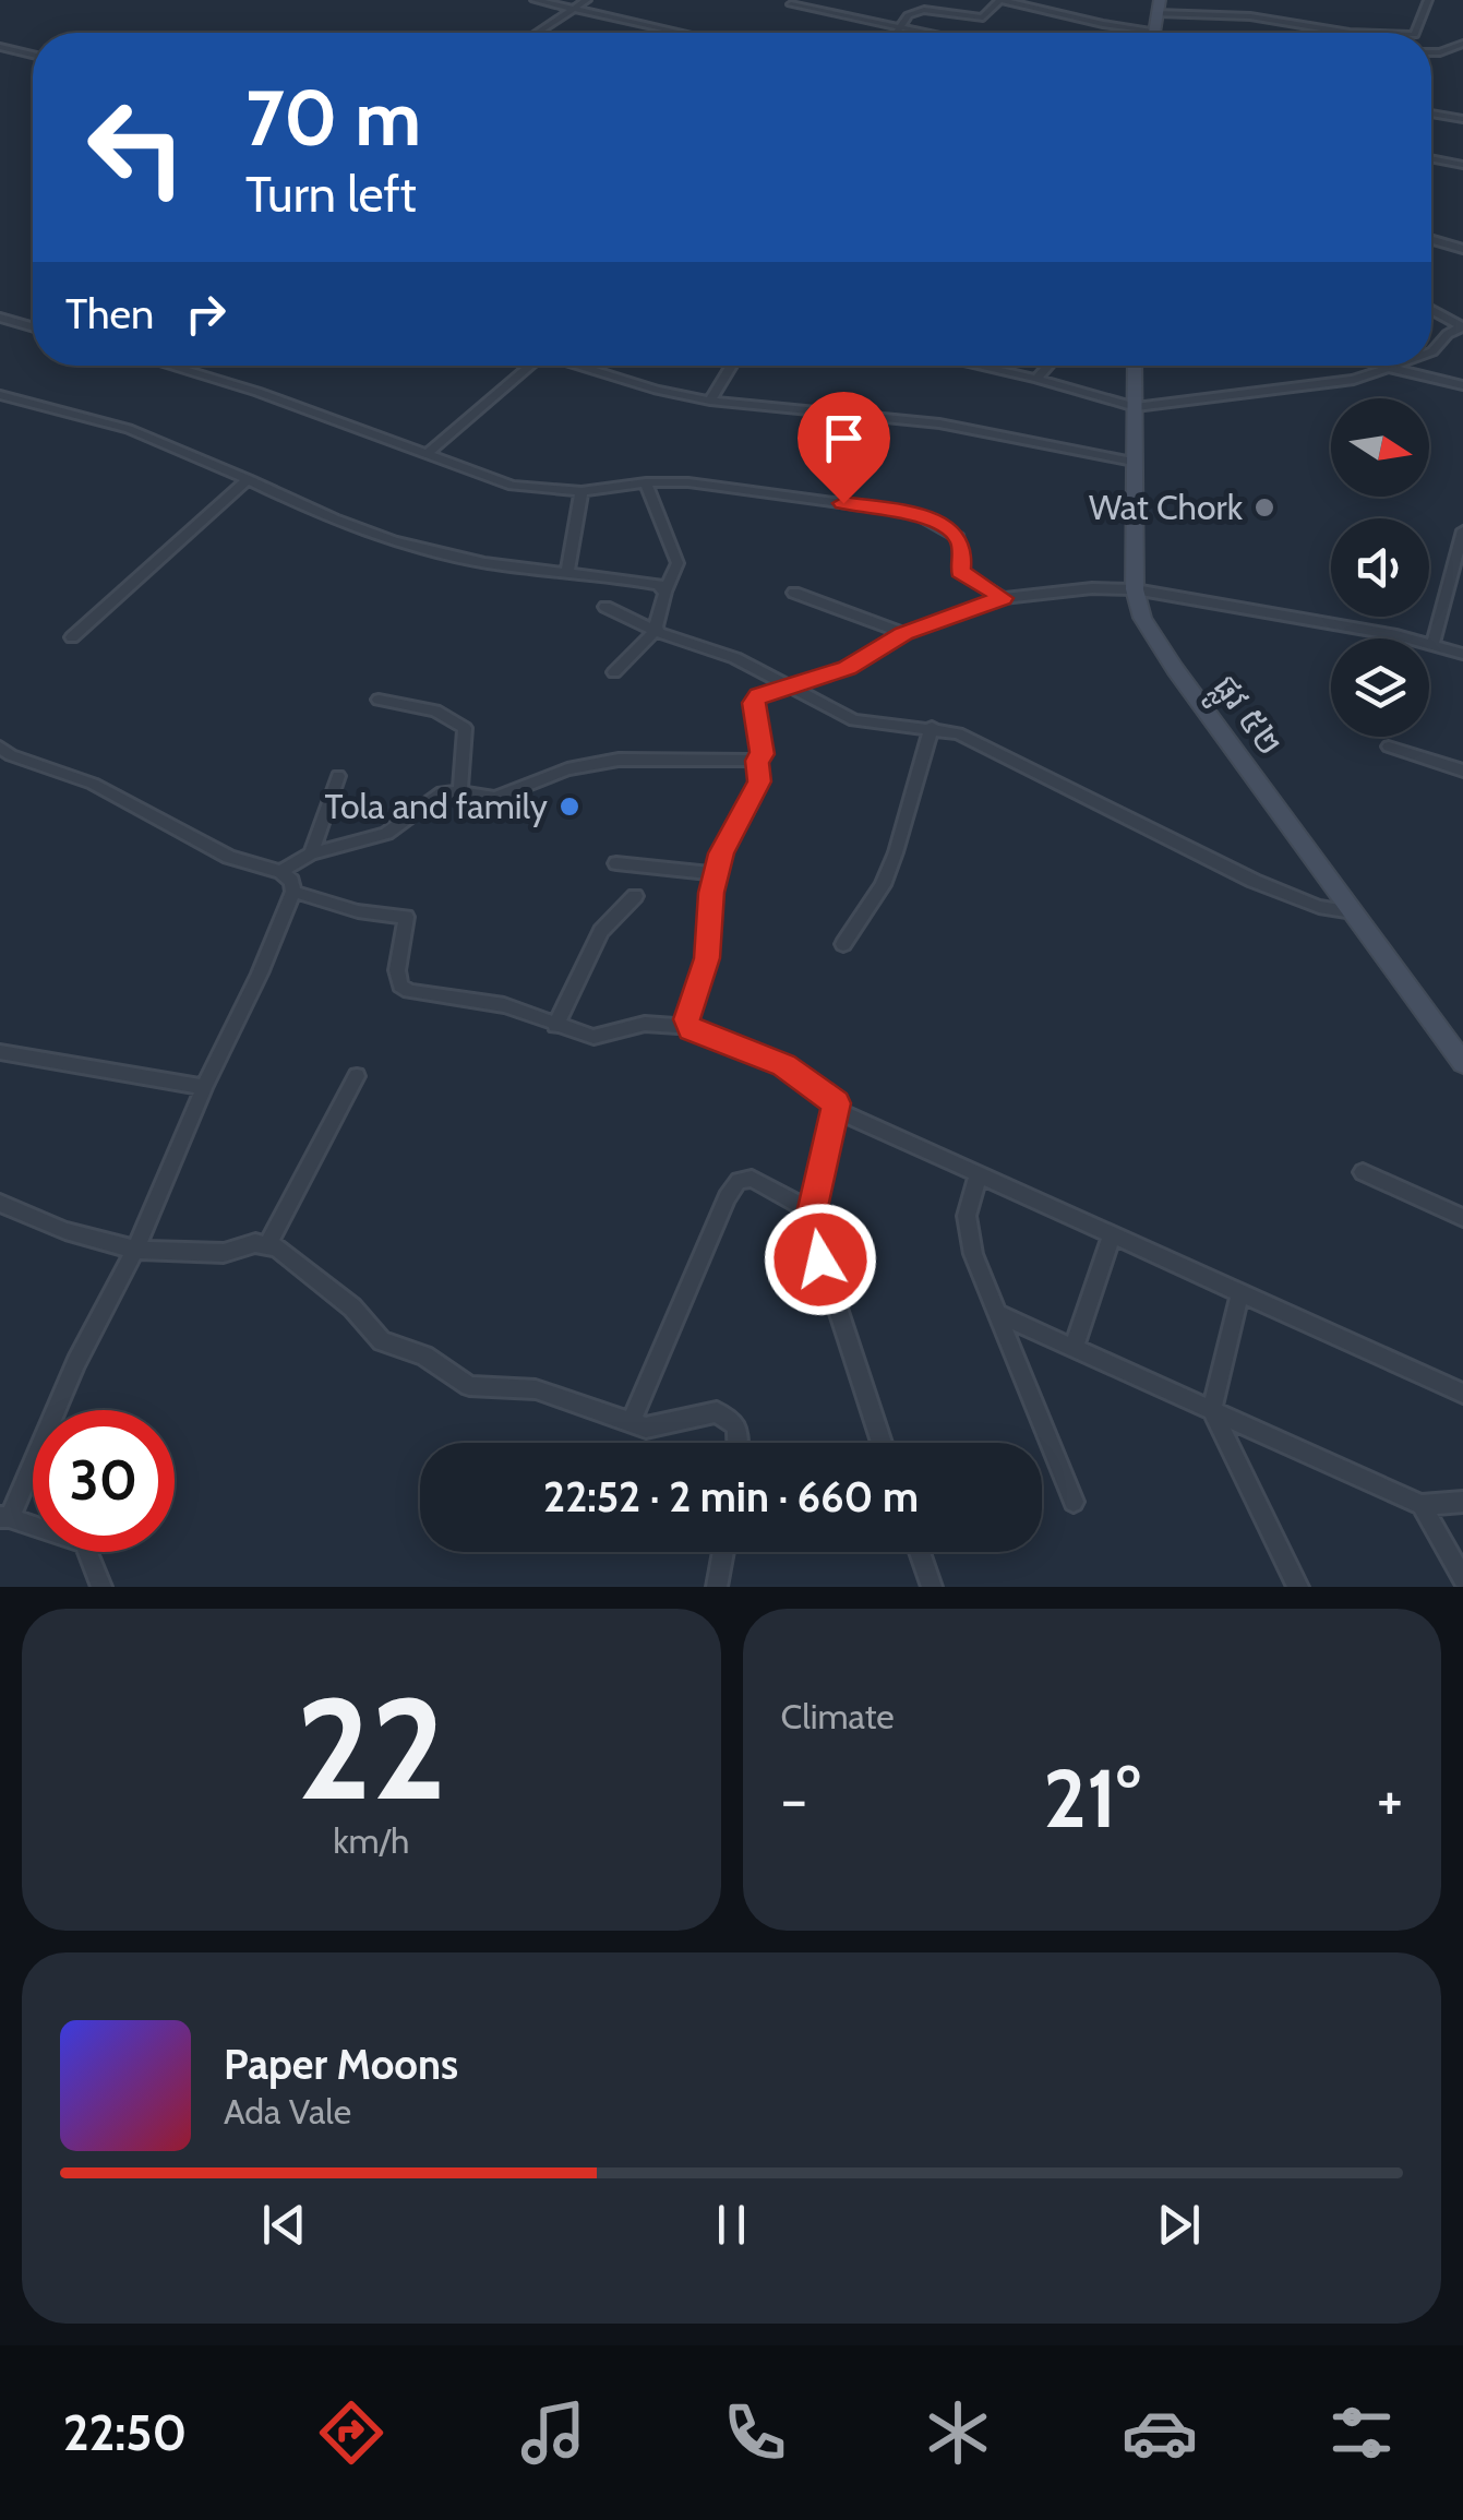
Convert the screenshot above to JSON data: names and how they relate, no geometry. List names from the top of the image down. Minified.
{"streets":{"street":["ផ្លូវ ៥២"]},"places":["Wat Chork","Tola and family"],"north":"right","page":{"turn":["70 m","Turn left"],"then":"Then","limit":"30","trip":"22:52 · 2 min · 660 m","tile":[["22","km/h"],"Climate"],"heat":["−","21°","+"],"song":["Paper Moons","Ada Vale"],"tabs":"22:50"}}
